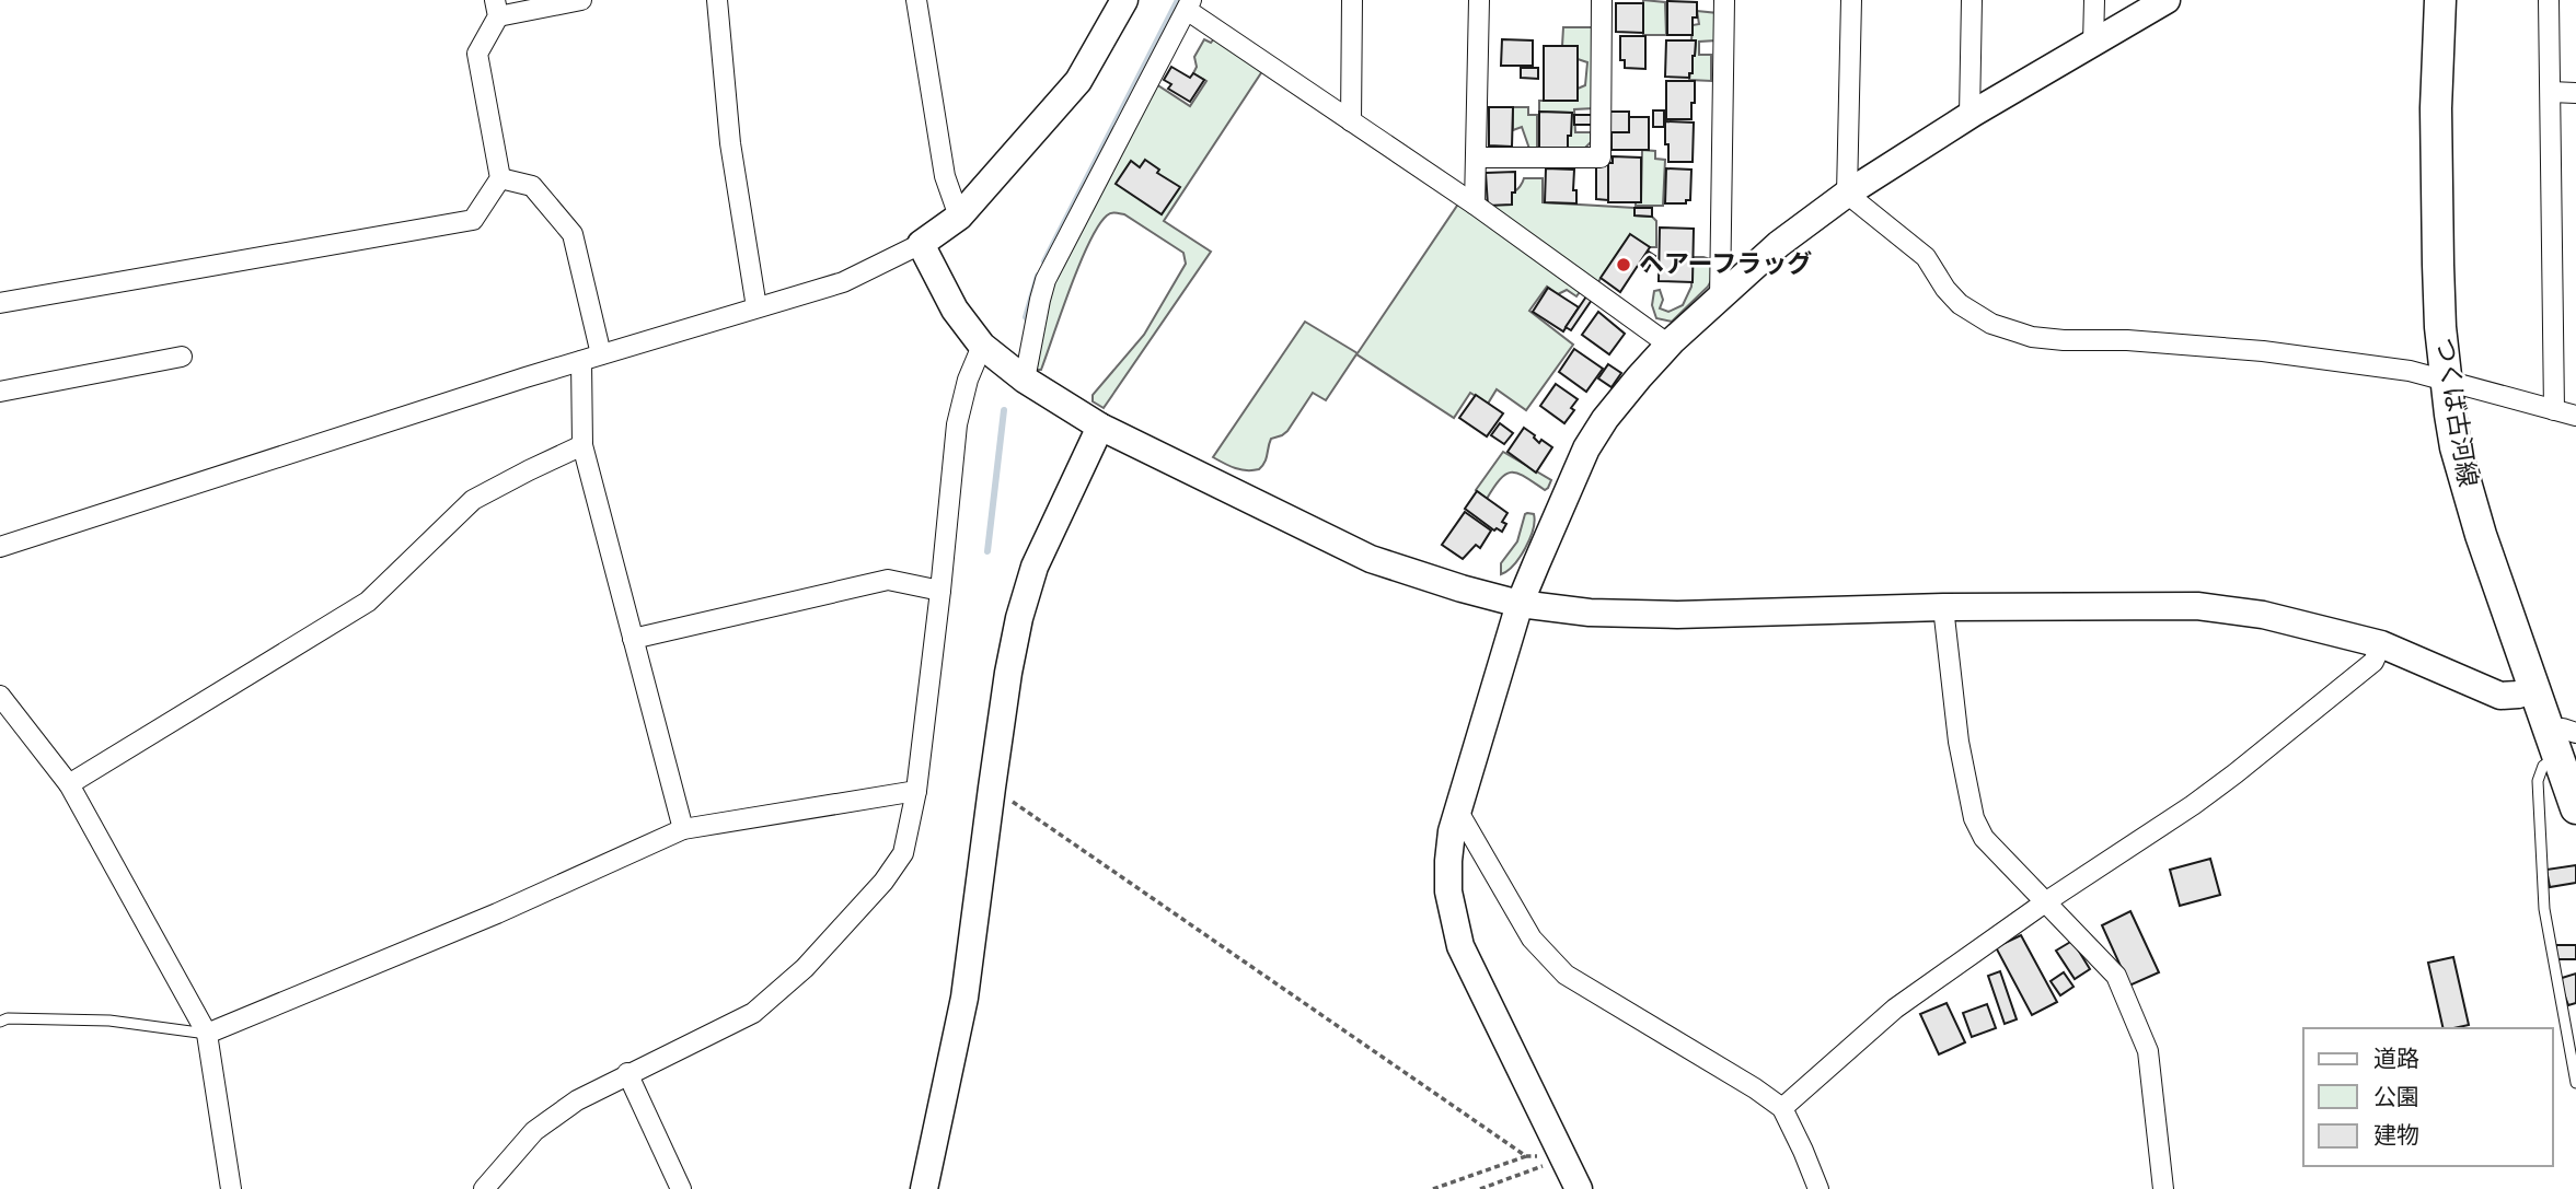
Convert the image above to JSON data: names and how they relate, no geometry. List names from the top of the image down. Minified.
{"streets":{"main road":["つくば古河線"]},"places":["ヘアーフラッグ"],"legend":["道路","公園","建物"]}
